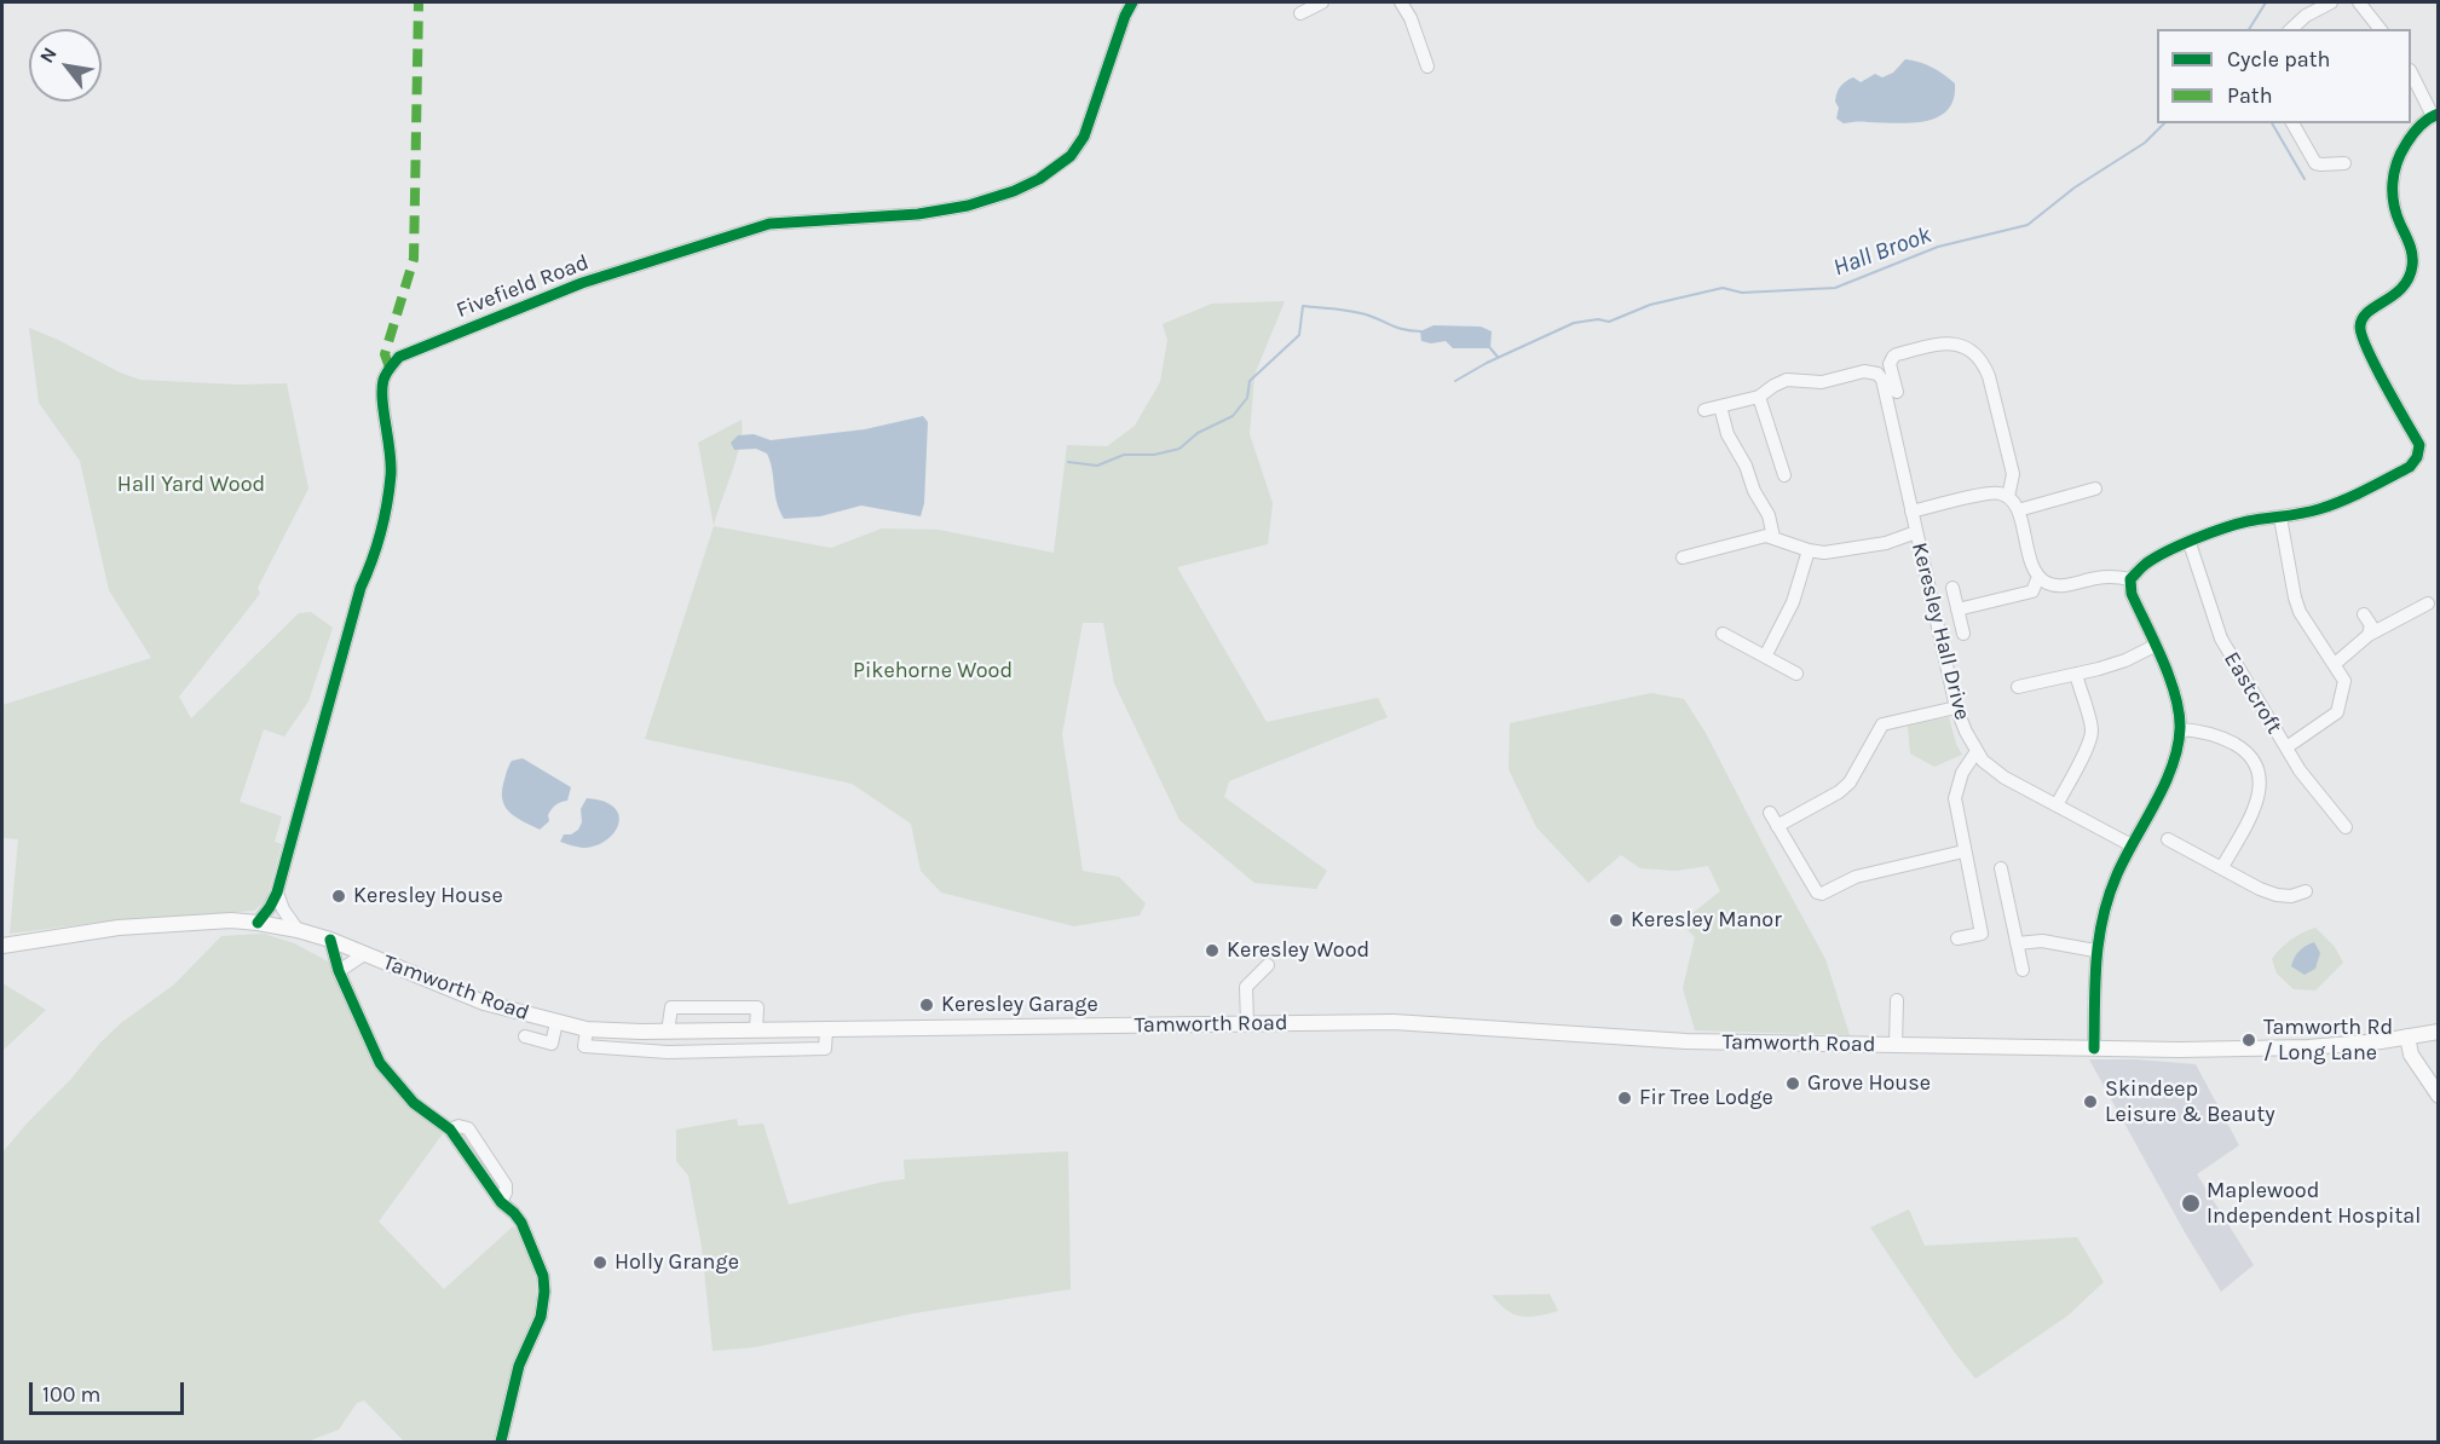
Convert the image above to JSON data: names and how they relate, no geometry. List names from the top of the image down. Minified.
{"streets":{"main road":["Tamworth Road"],"street":["Fivefield Road","Keresley Hall Drive","Eastcroft"]},"crossings":[["Fivefield Road","Tamworth Road"]],"water":["Hall Brook"],"parks":["Hall Yard Wood","Pikehorne Wood"],"places":["Keresley House","Keresley Manor","Keresley Wood","Keresley Garage","Tamworth Rd / Long Lane","Grove House","Fir Tree Lodge","Skindeep Leisure & Beauty","Maplewood Independent Hospital","Holly Grange"],"legend":["Cycle path","Path"],"scale_bar":"100 m","north":"top left"}
